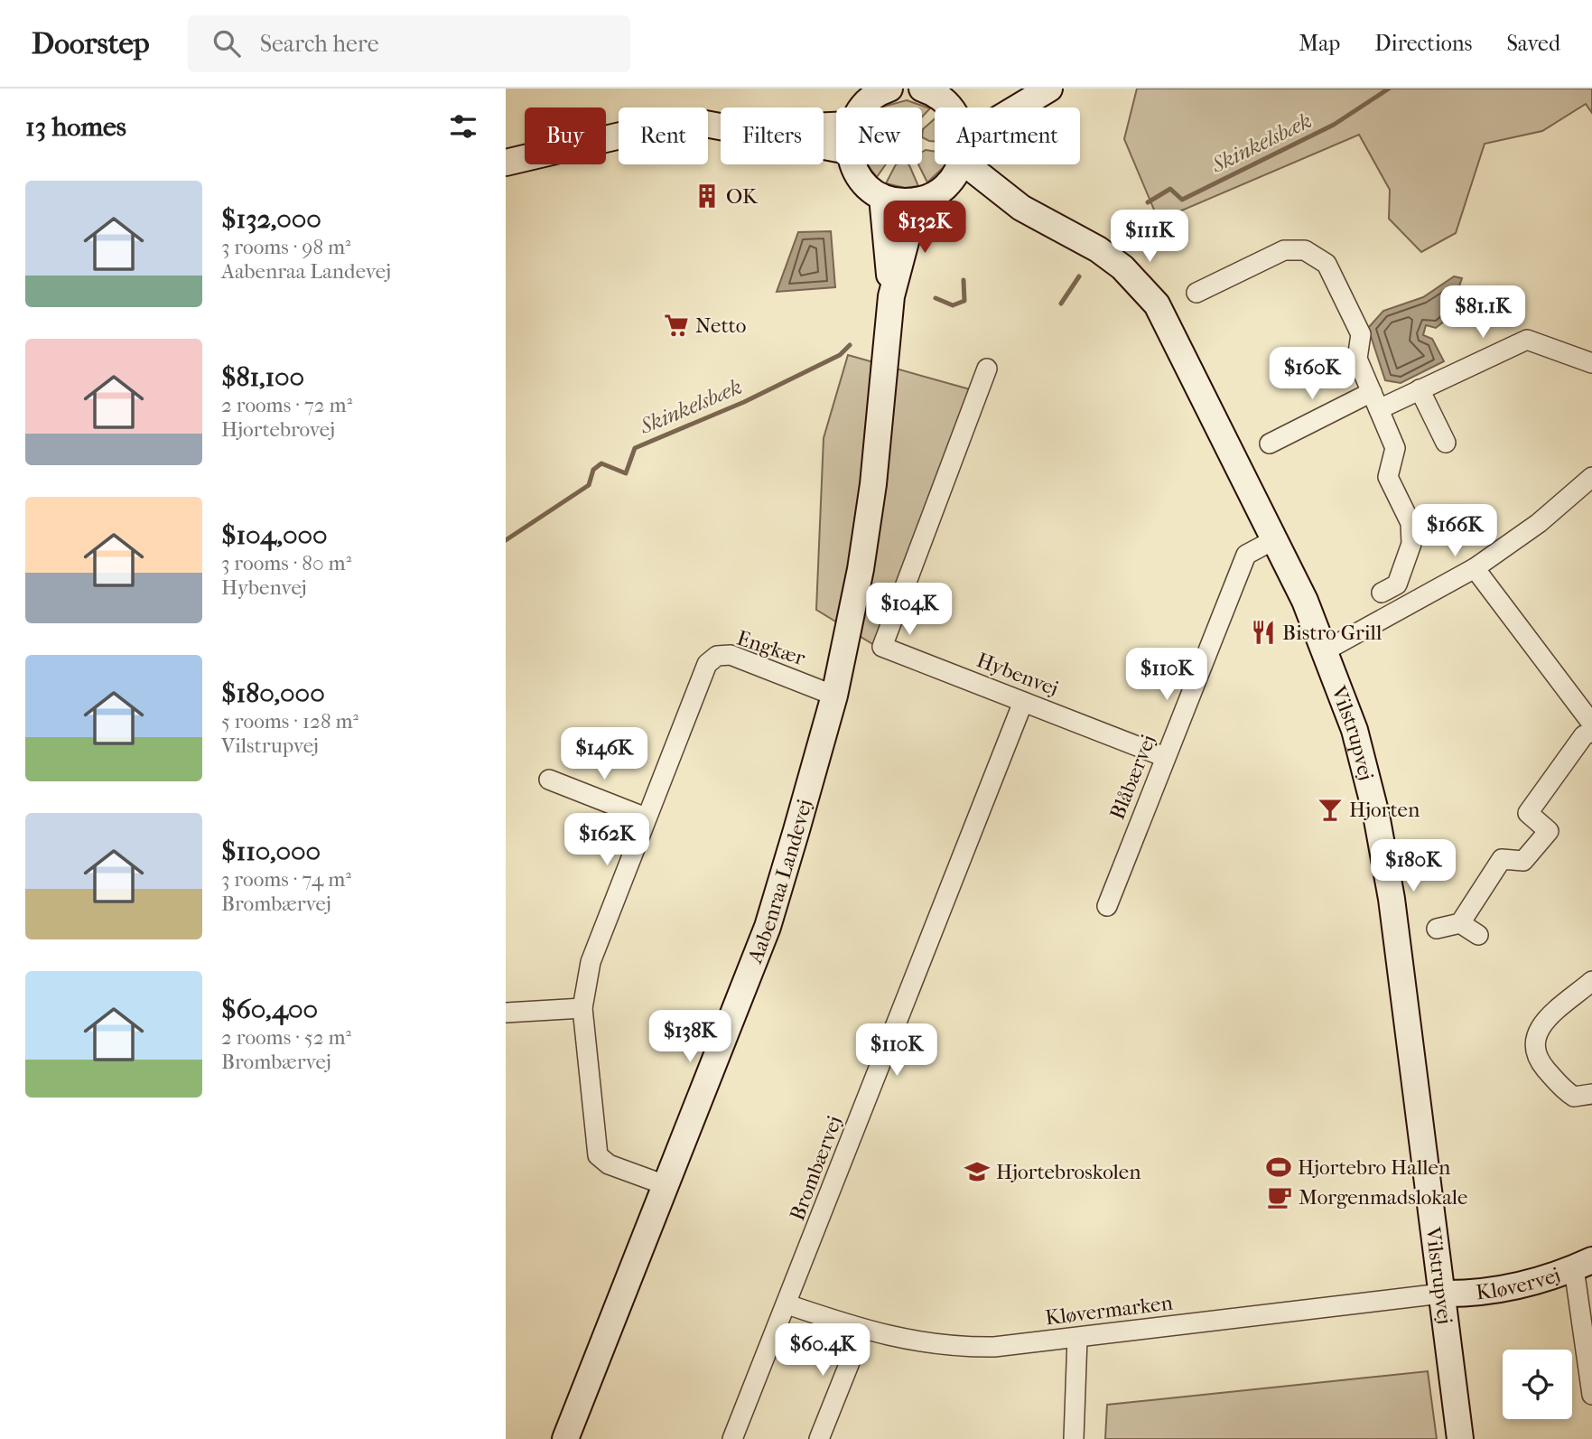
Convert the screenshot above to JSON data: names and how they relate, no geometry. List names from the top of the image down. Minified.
{"streets":{"street":["Engkær","Hybenvej","Vilstrupvej","Blåbærvej","Aabenraa Landevej","Brombærvej","Kløvervej","Kløvermarken"]},"crossings":[["Engkær","Aabenraa Landevej"],["Hybenvej","Blåbærvej"],["Hybenvej","Brombærvej"],["Vilstrupvej","Blåbærvej"],["Vilstrupvej","Kløvervej"],["Vilstrupvej","Kløvermarken"],["Brombærvej","Kløvermarken"],["Kløvervej","Kløvermarken"]],"water":["Skinkelsbæk"],"places":{"building":["OK"],"supermarket":["Netto"],"restaurant":["Bistro Grill"],"bar":["Hjorten"],"sports":["Hjortebro Hallen"],"school or university":["Hjortebroskolen"],"cafe":["Morgenmadslokale"]},"page":{"header":"Doorstep","search":"Search here","nav":["Map","Directions","Saved"],"heading":"13 homes","chip":["Buy","Rent","Filters","New","Apartment"],"list":[{"name":"$132,000","note":"3 rooms · 98 m² · Aabenraa Landevej"},{"name":"$81,100","note":"2 rooms · 72 m² · Hjortebrovej"},{"name":"$104,000","note":"3 rooms · 80 m² · Hybenvej"},{"name":"$180,000","note":"5 rooms · 128 m² · Vilstrupvej"},{"name":"$110,000","note":"3 rooms · 74 m² · Brombærvej"},{"name":"$60,400","note":"2 rooms · 52 m² · Brombærvej"}],"price":["$132K","$111K","$81.1K","$160K","$166K","$104K","$110K","$146K","$162K","$180K","$138K","$110K","$60.4K"]}}
